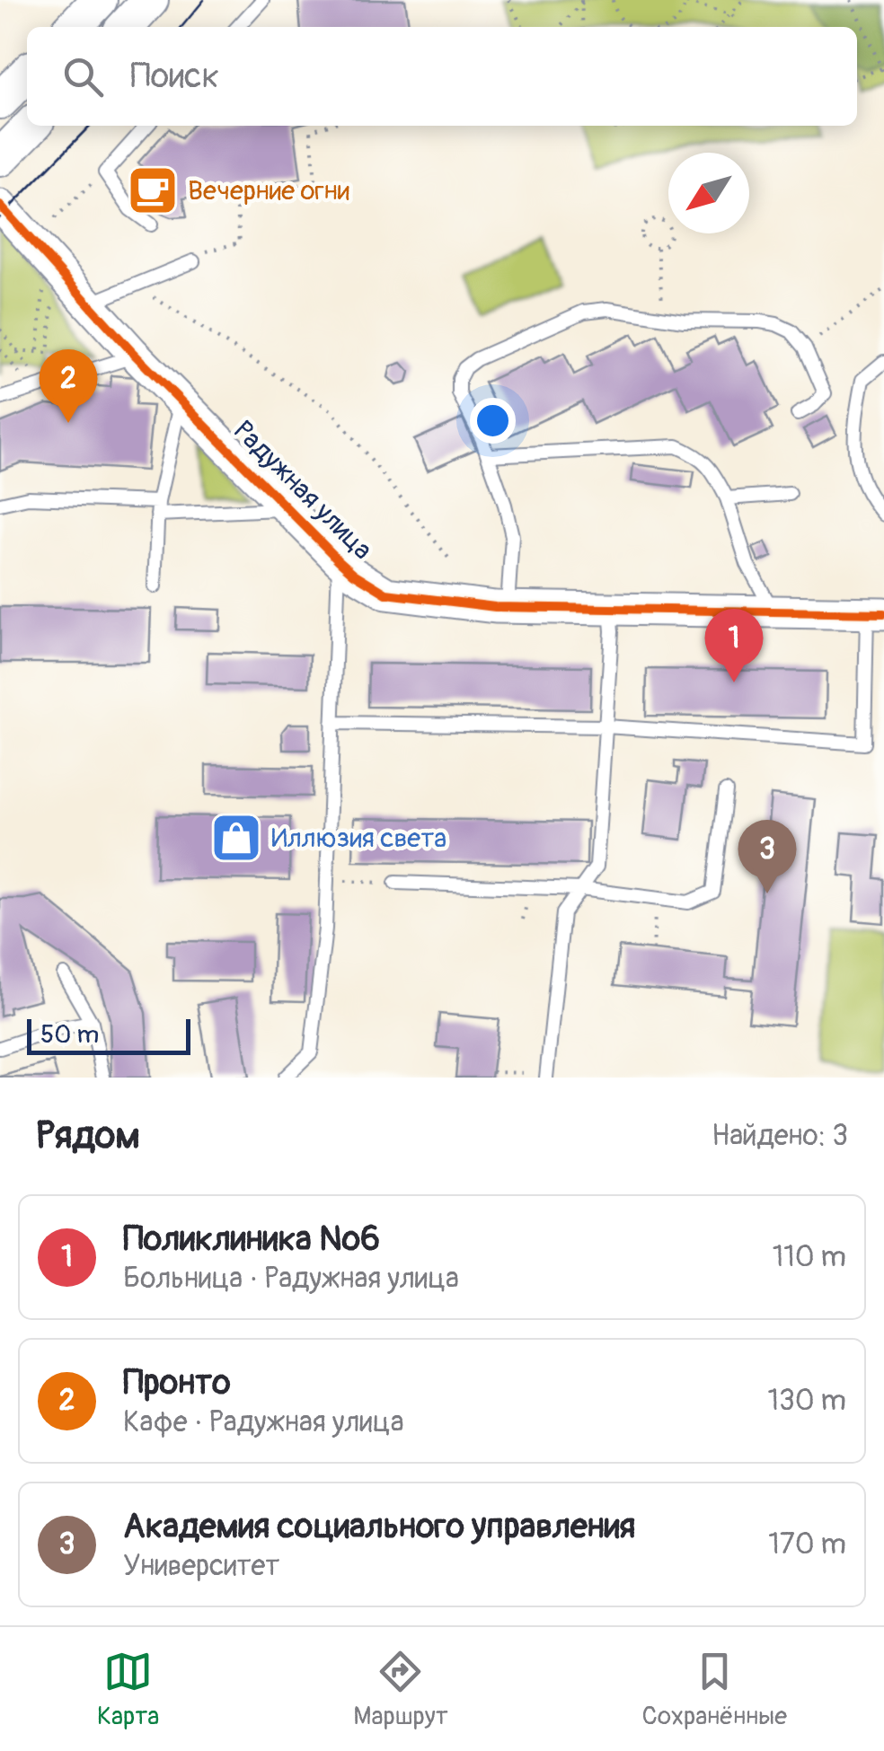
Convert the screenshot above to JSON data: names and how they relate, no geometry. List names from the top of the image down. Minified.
{"streets":{"street":["Радужная улица"]},"places":{"cafe":["Вечерние огни"],"shop":["Иллюзия света"]},"scale_bar":"50 m","north":"bottom left","page":{"search":"Поиск","pins":["2","1","3"],"scale":"50 m","heading":["Рядом","Найдено: 3"],"list":[{"mark":"1","name":"Поликлиника №6","note":"Больница · Радужная улица","value":"110 m"},{"mark":"2","name":"Пронто","note":"Кафе · Радужная улица","value":"130 m"},{"mark":"3","name":"Академия социального управления","note":"Университет","value":"170 m"}],"nav":["Карта","Маршрут","Сохранённые"]}}
